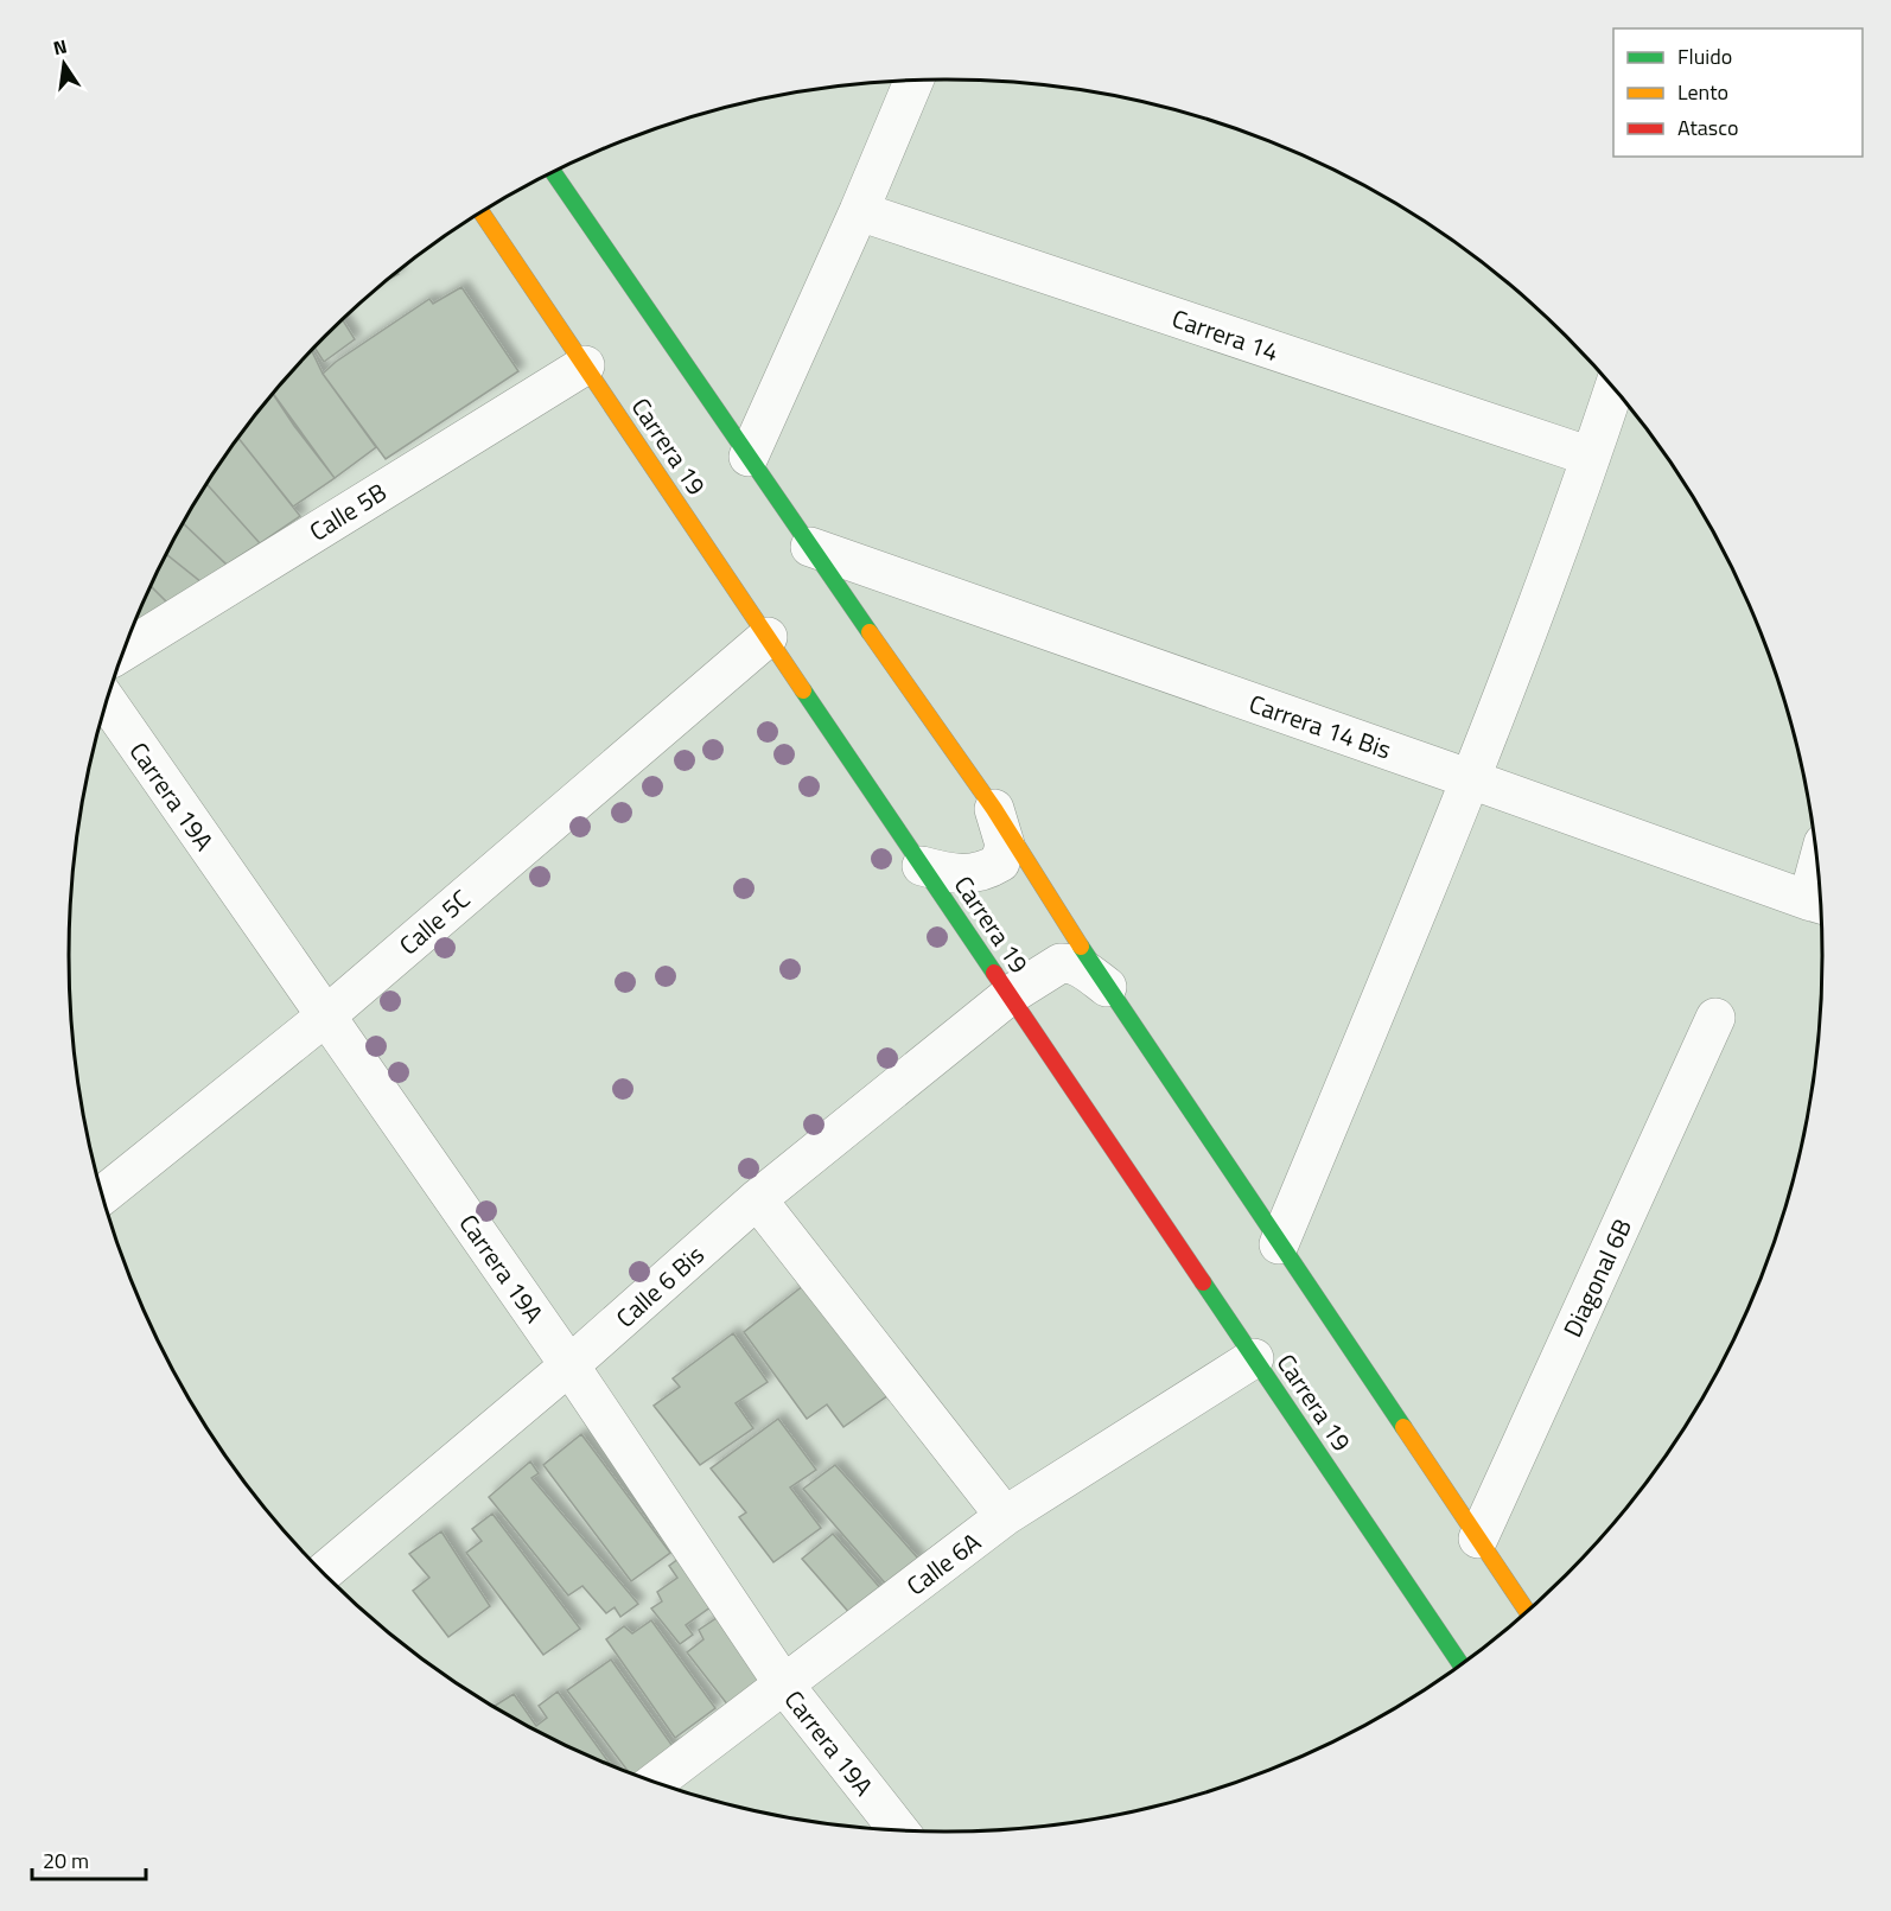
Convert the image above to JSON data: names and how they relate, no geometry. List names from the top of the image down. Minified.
{"streets":{"highway":["Carrera 19"],"street":["Carrera 14","Calle 5B","Carrera 14 Bis","Carrera 19A","Calle 5C","Diagonal 6B","Calle 6 Bis","Calle 6A"]},"crossings":[["Carrera 19","Calle 5B"],["Carrera 19","Calle 5C"],["Carrera 19","Calle 6 Bis"],["Carrera 19","Calle 6A"],["Carrera 19A","Calle 5C"],["Carrera 19A","Calle 6 Bis"],["Carrera 19A","Calle 6A"]],"legend":["Fluido","Lento","Atasco"],"scale_bar":"20 m","north":"top"}
